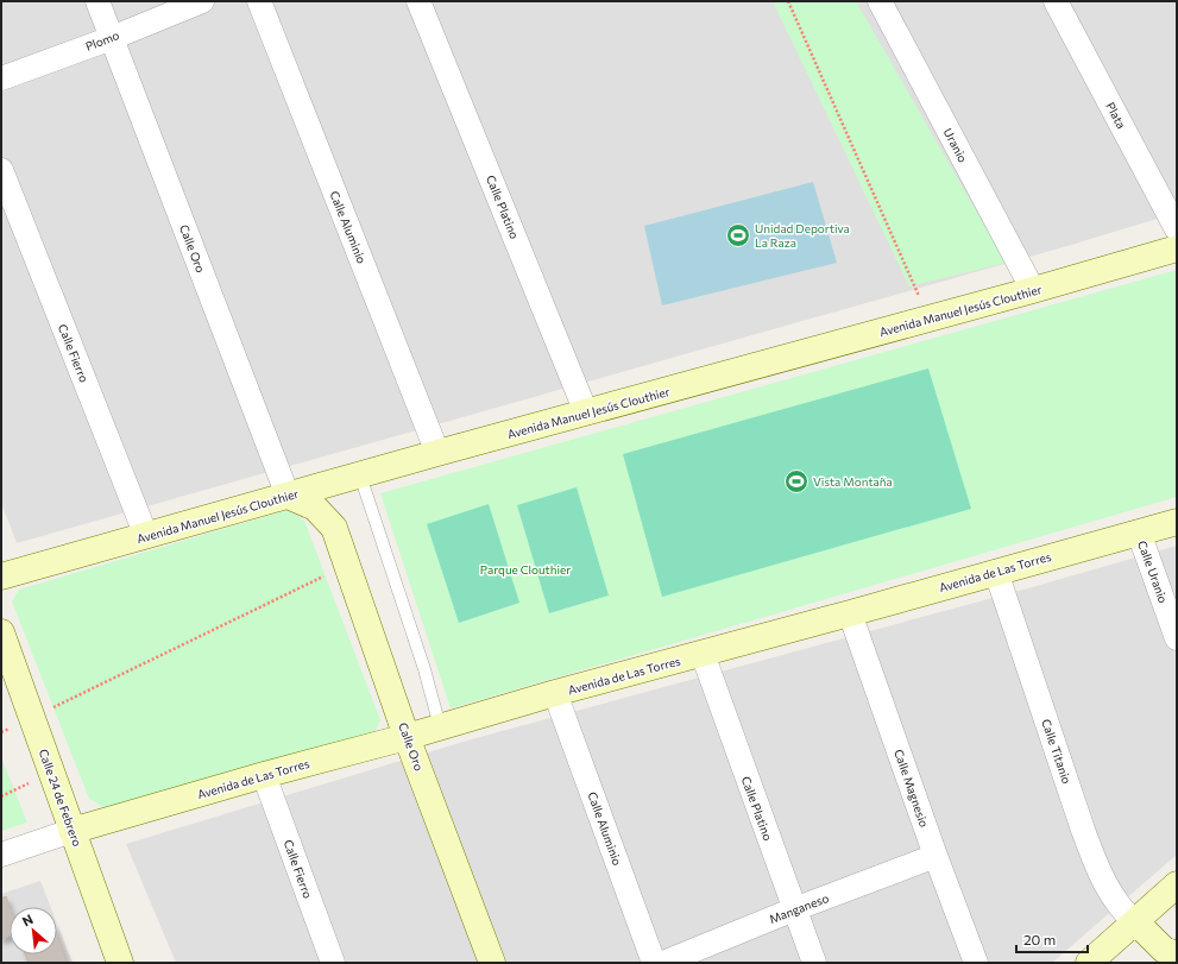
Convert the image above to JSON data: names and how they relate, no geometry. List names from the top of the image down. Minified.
{"streets":{"street":["Plomo","Plata","Uranio","Calle Platino","Calle Aluminio","Calle Oro","Avenida Manuel Jesús Clouthier","Calle Fierro","Avenida de Las Torres","Calle Uranio","Calle Titanio","Calle Magnesio","Calle 24 de Febrero","Manganeso"]},"crossings":[["Plomo","Calle Oro"],["Uranio","Avenida Manuel Jesús Clouthier"],["Calle Platino","Avenida Manuel Jesús Clouthier"],["Calle Platino","Avenida de Las Torres"],["Calle Platino","Manganeso"],["Calle Aluminio","Avenida Manuel Jesús Clouthier"],["Calle Aluminio","Avenida de Las Torres"],["Calle Oro","Avenida Manuel Jesús Clouthier"],["Calle Oro","Avenida de Las Torres"],["Avenida Manuel Jesús Clouthier","Calle Fierro"],["Calle Fierro","Avenida de Las Torres"],["Avenida de Las Torres","Calle Uranio"],["Avenida de Las Torres","Calle Titanio"],["Avenida de Las Torres","Calle Magnesio"],["Avenida de Las Torres","Calle 24 de Febrero"],["Calle Magnesio","Manganeso"]],"parks":["Parque Clouthier"],"places":{"sports":["Unidad Deportiva La Raza","Vista Montaña"]},"scale_bar":"20 m","north":"top left"}
